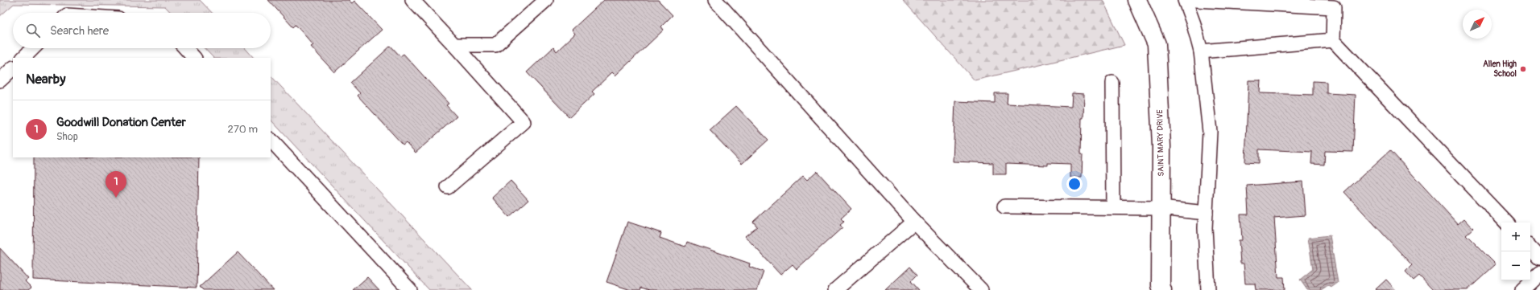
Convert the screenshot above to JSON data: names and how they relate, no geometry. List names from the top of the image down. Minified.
{"streets":{"street":["SAINT MARY DRIVE"]},"places":["Allen High School"],"north":"top right","page":{"search":"Search here","heading":"Nearby","list":[{"mark":"1","name":"Goodwill Donation Center","note":"Shop","value":"270 m"}],"pins":"1","map_buttons":["+","−"]}}
